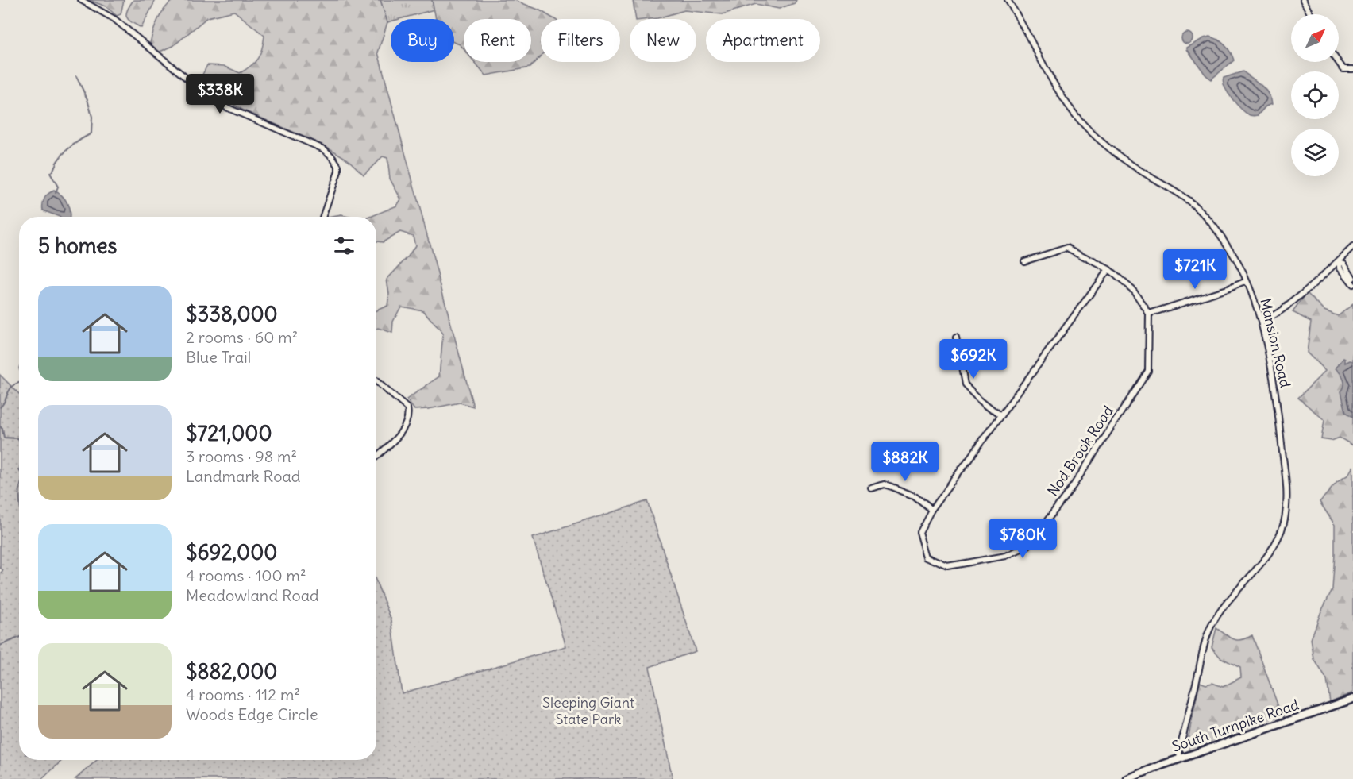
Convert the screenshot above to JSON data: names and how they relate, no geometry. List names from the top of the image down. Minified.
{"streets":{"main road":["South Turnpike Road"],"street":["Mansion Road","Nod Brook Road"]},"crossings":[["Mansion Road","South Turnpike Road"]],"parks":["Sleeping Giant State Park"],"north":"top right","page":{"chip":["Buy","Rent","Filters","New","Apartment"],"price":["$338K","$721K","$692K","$882K","$780K"],"heading":"5 homes","list":[{"name":"$338,000","note":"2 rooms · 60 m² · Blue Trail"},{"name":"$721,000","note":"3 rooms · 98 m² · Landmark Road"},{"name":"$692,000","note":"4 rooms · 100 m² · Meadowland Road"},{"name":"$882,000","note":"4 rooms · 112 m² · Woods Edge Circle"}]}}
